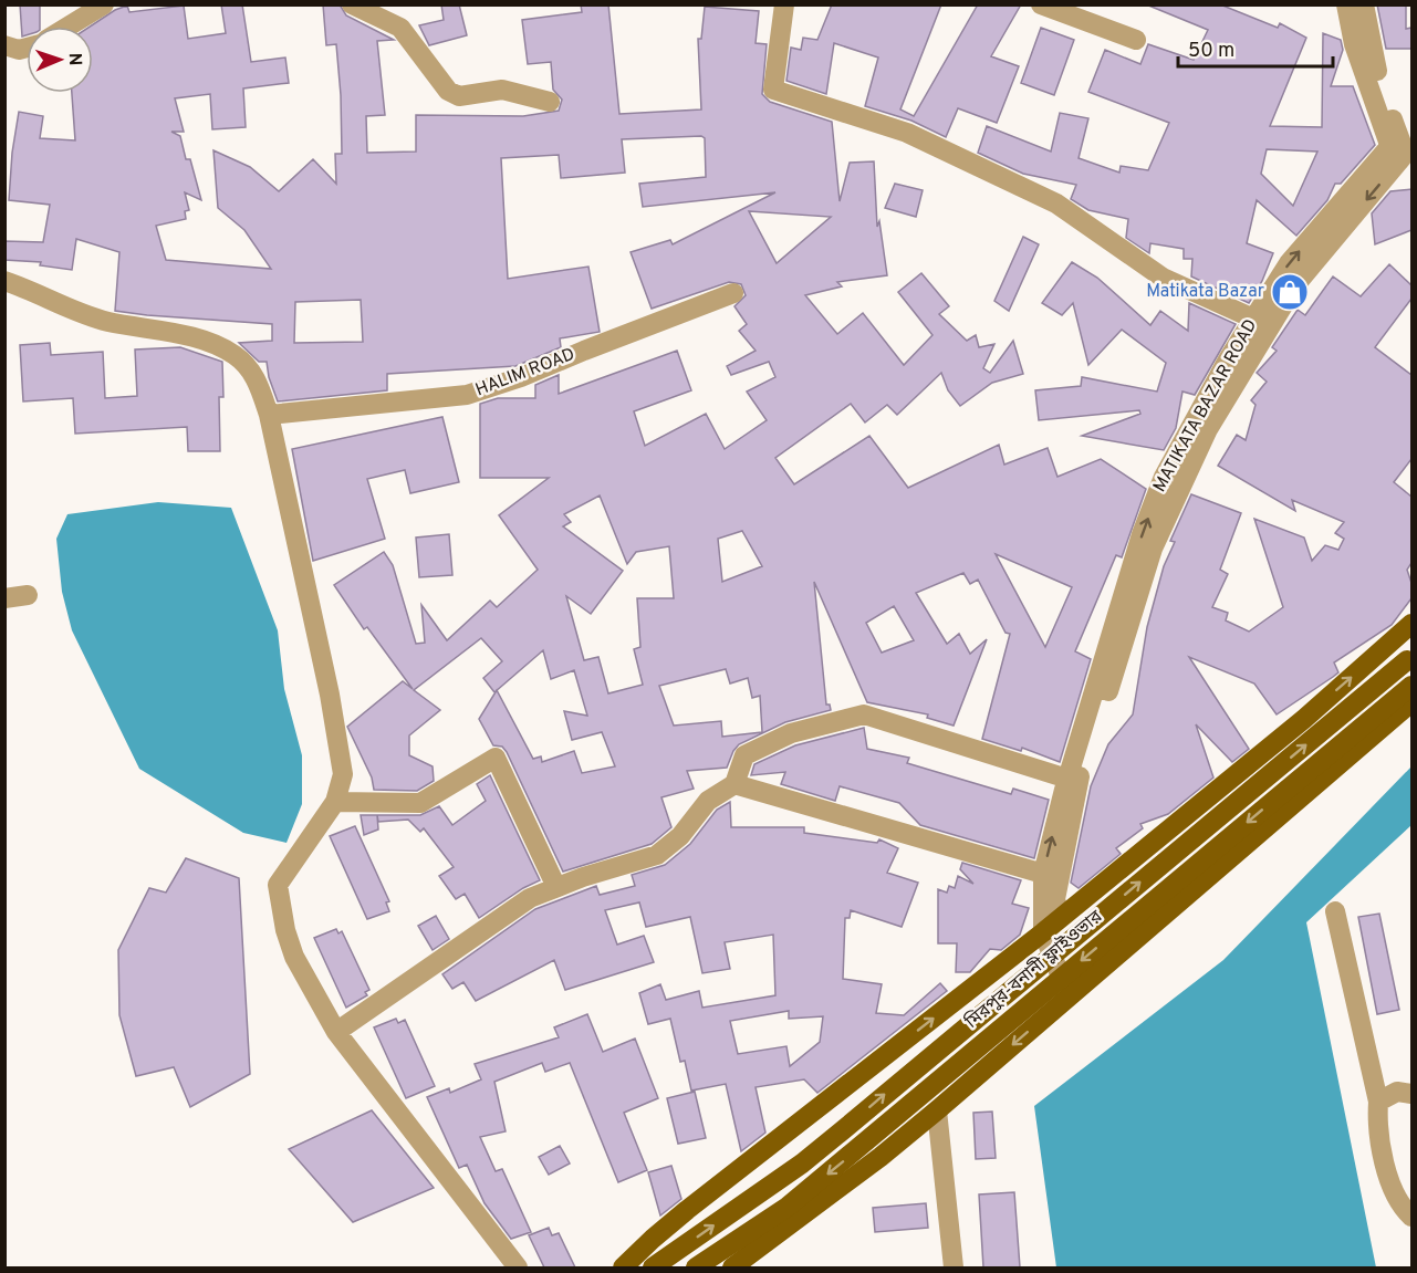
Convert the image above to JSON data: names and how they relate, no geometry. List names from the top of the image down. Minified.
{"streets":{"main road":["মিরপুর-বনানী ফ্লাইওভার"],"street":["HALIM ROAD","MATIKATA BAZAR ROAD"]},"places":{"shop":["Matikata Bazar"]},"scale_bar":"50 m","north":"right"}
